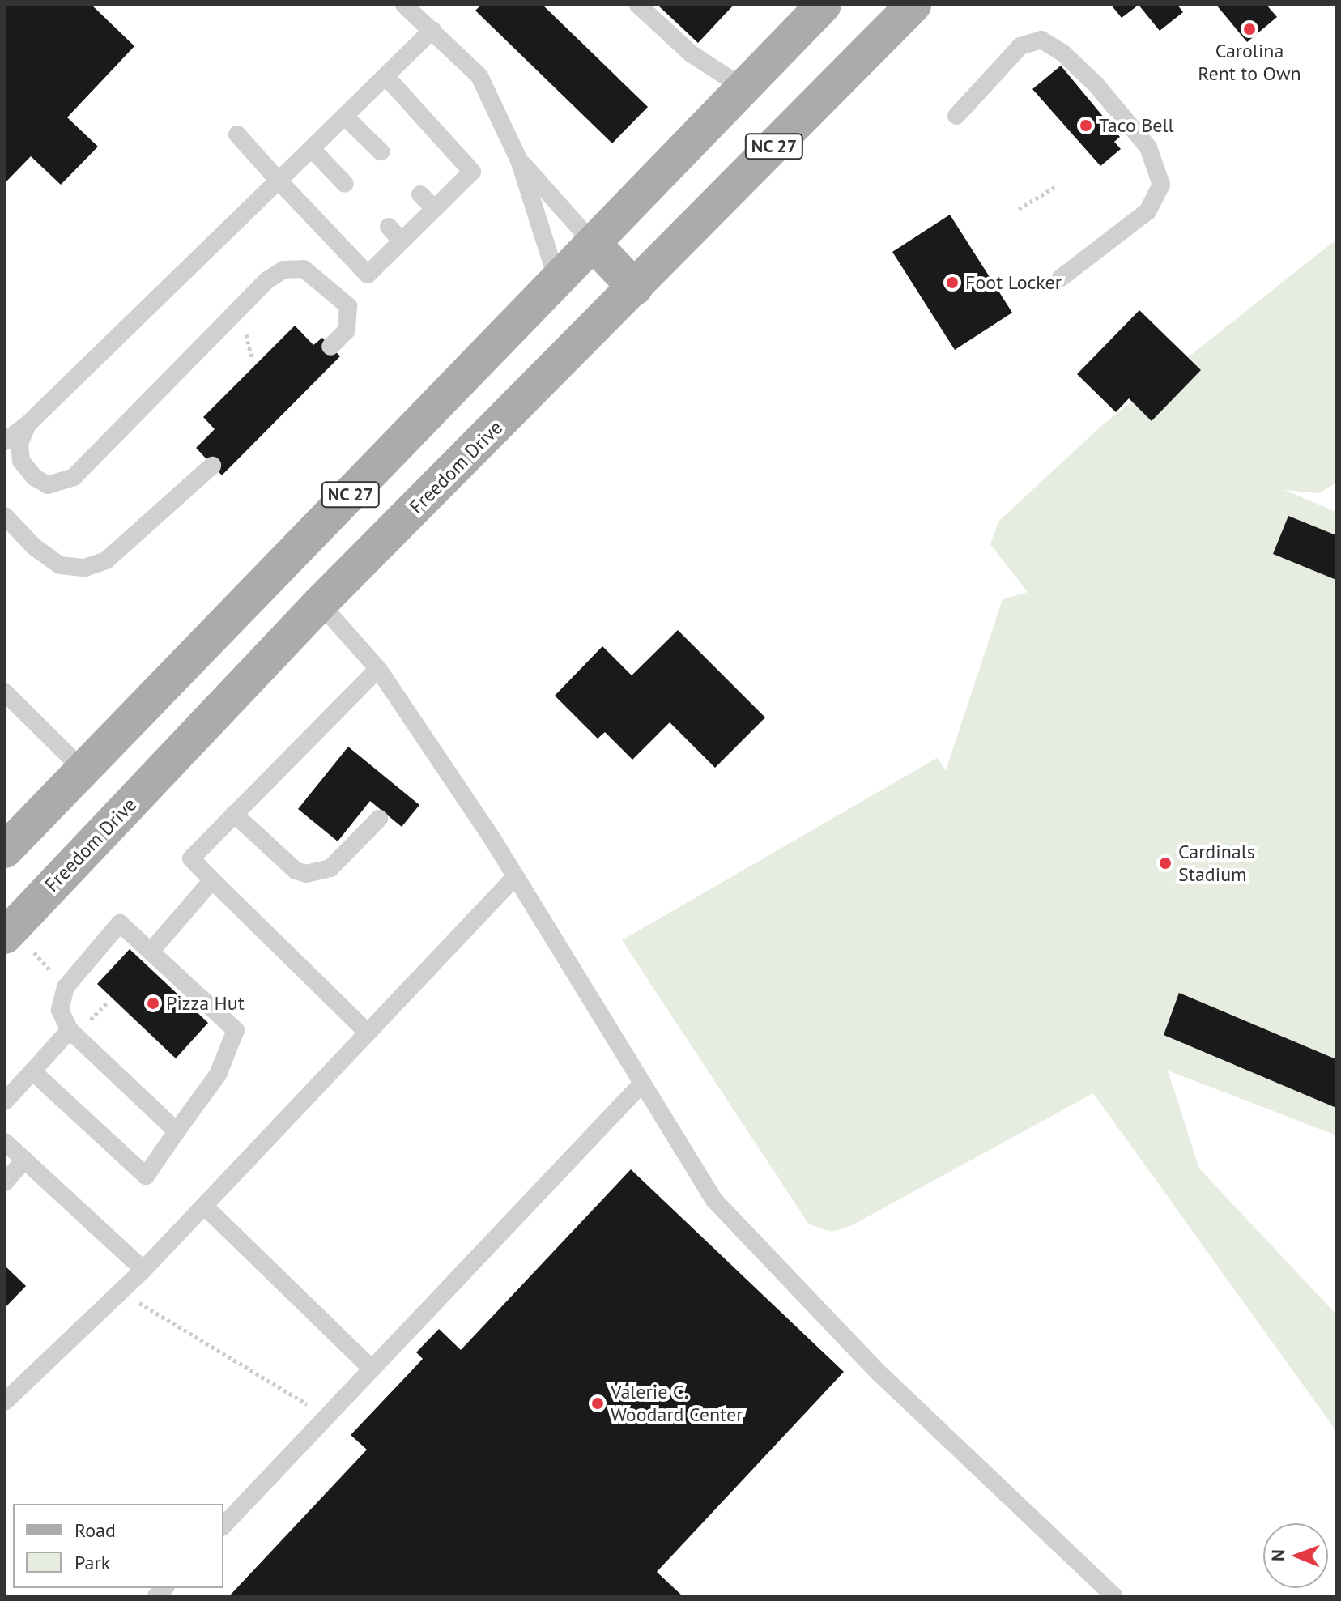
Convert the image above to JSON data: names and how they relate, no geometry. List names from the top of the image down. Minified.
{"streets":{"main road":["NC 27","Freedom Drive"]},"places":["Carolina Rent to Own","Taco Bell","Foot Locker","Cardinals Stadium","Pizza Hut","Valerie C. Woodard Center"],"legend":["Road","Park"],"north":"left"}
